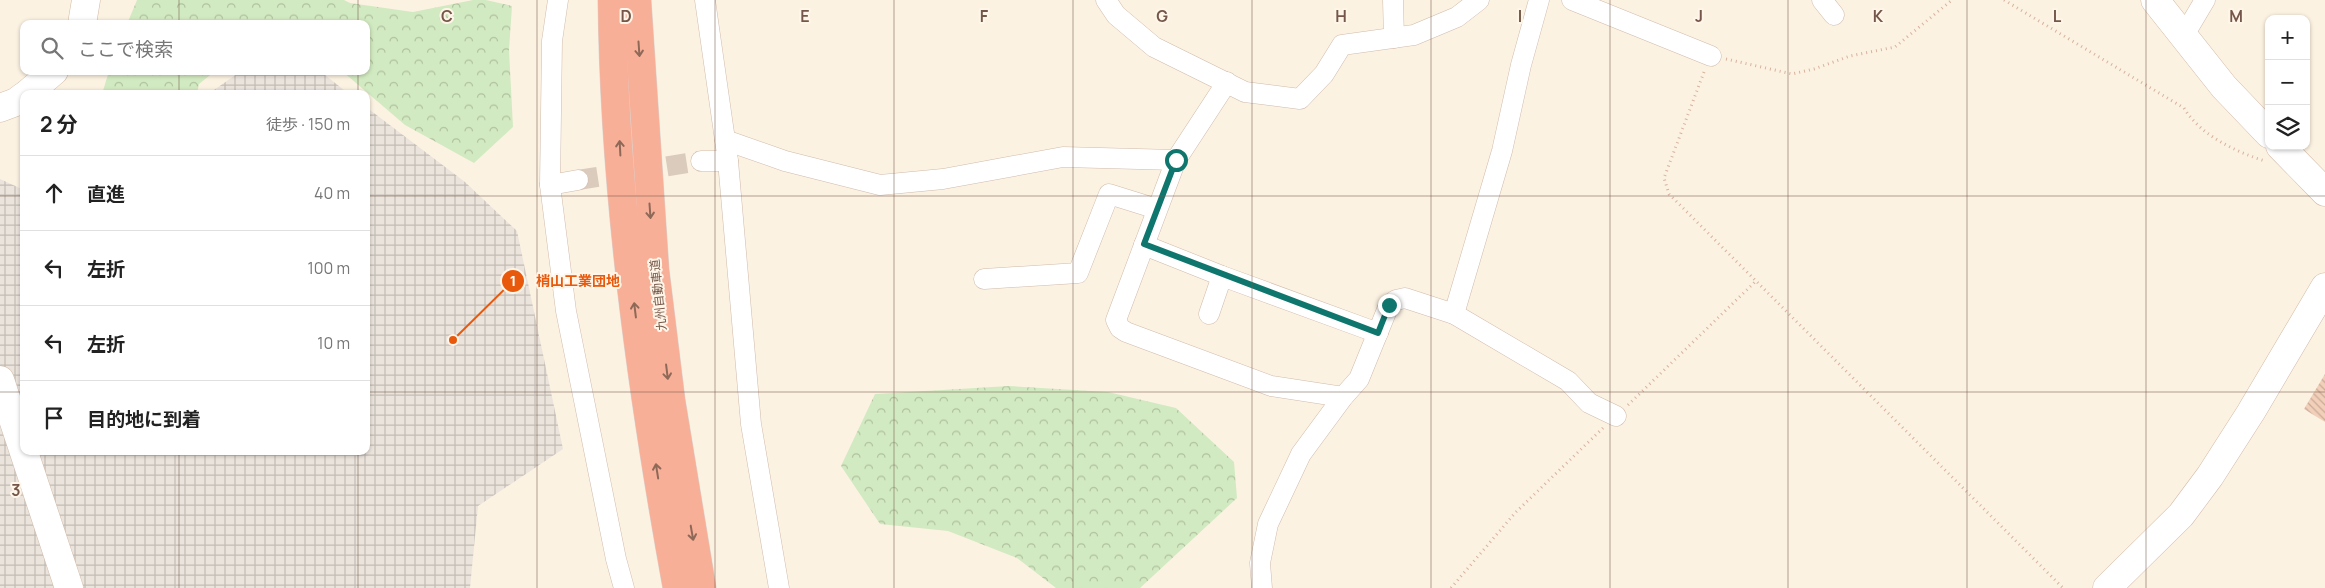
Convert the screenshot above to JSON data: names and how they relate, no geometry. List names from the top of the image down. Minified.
{"streets":{"highway":["九州自動車道"]},"places":["梢山工業団地"],"page":{"map_buttons":["+","−"],"search":"ここで検索","heading":["2 分","徒歩 · 150 m"],"list":[["直進","40 m"],["左折","100 m"],["左折","10 m"],"目的地に到着"]},"grid":{"columns":["C","D","E","F","G","H","I","J","K","L","M"],"rows":["3"]}}
